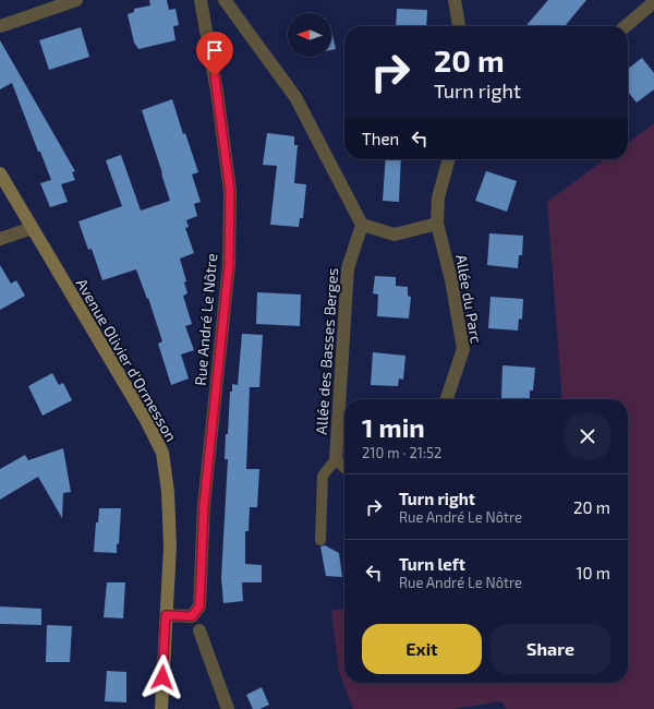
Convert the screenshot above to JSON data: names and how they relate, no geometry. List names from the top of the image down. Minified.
{"streets":{"main road":["Avenue Olivier d'Ormesson"],"street":["Allée du Parc","Rue André Le Nôtre","Allée des Basses Berges"]},"crossings":[["Rue André Le Nôtre","Avenue Olivier d'Ormesson"]],"north":"left","page":{"turn":["20 m","Turn right"],"then":"Then","heading":["1 min","210 m · 21:52"],"list":[{"name":"Turn right","note":"Rue André Le Nôtre","value":"20 m"},{"name":"Turn left","note":"Rue André Le Nôtre","value":"10 m"}],"buttons":["Exit","Share"]}}
